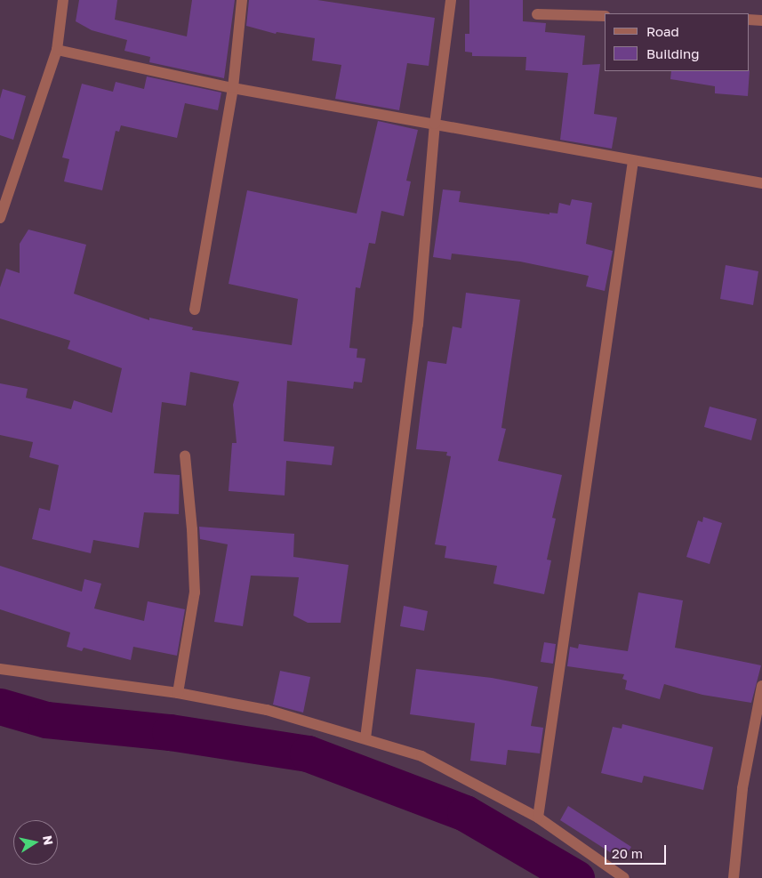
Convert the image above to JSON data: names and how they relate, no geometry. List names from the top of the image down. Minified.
{"legend":["Road","Building"],"scale_bar":"20 m","north":"right"}
